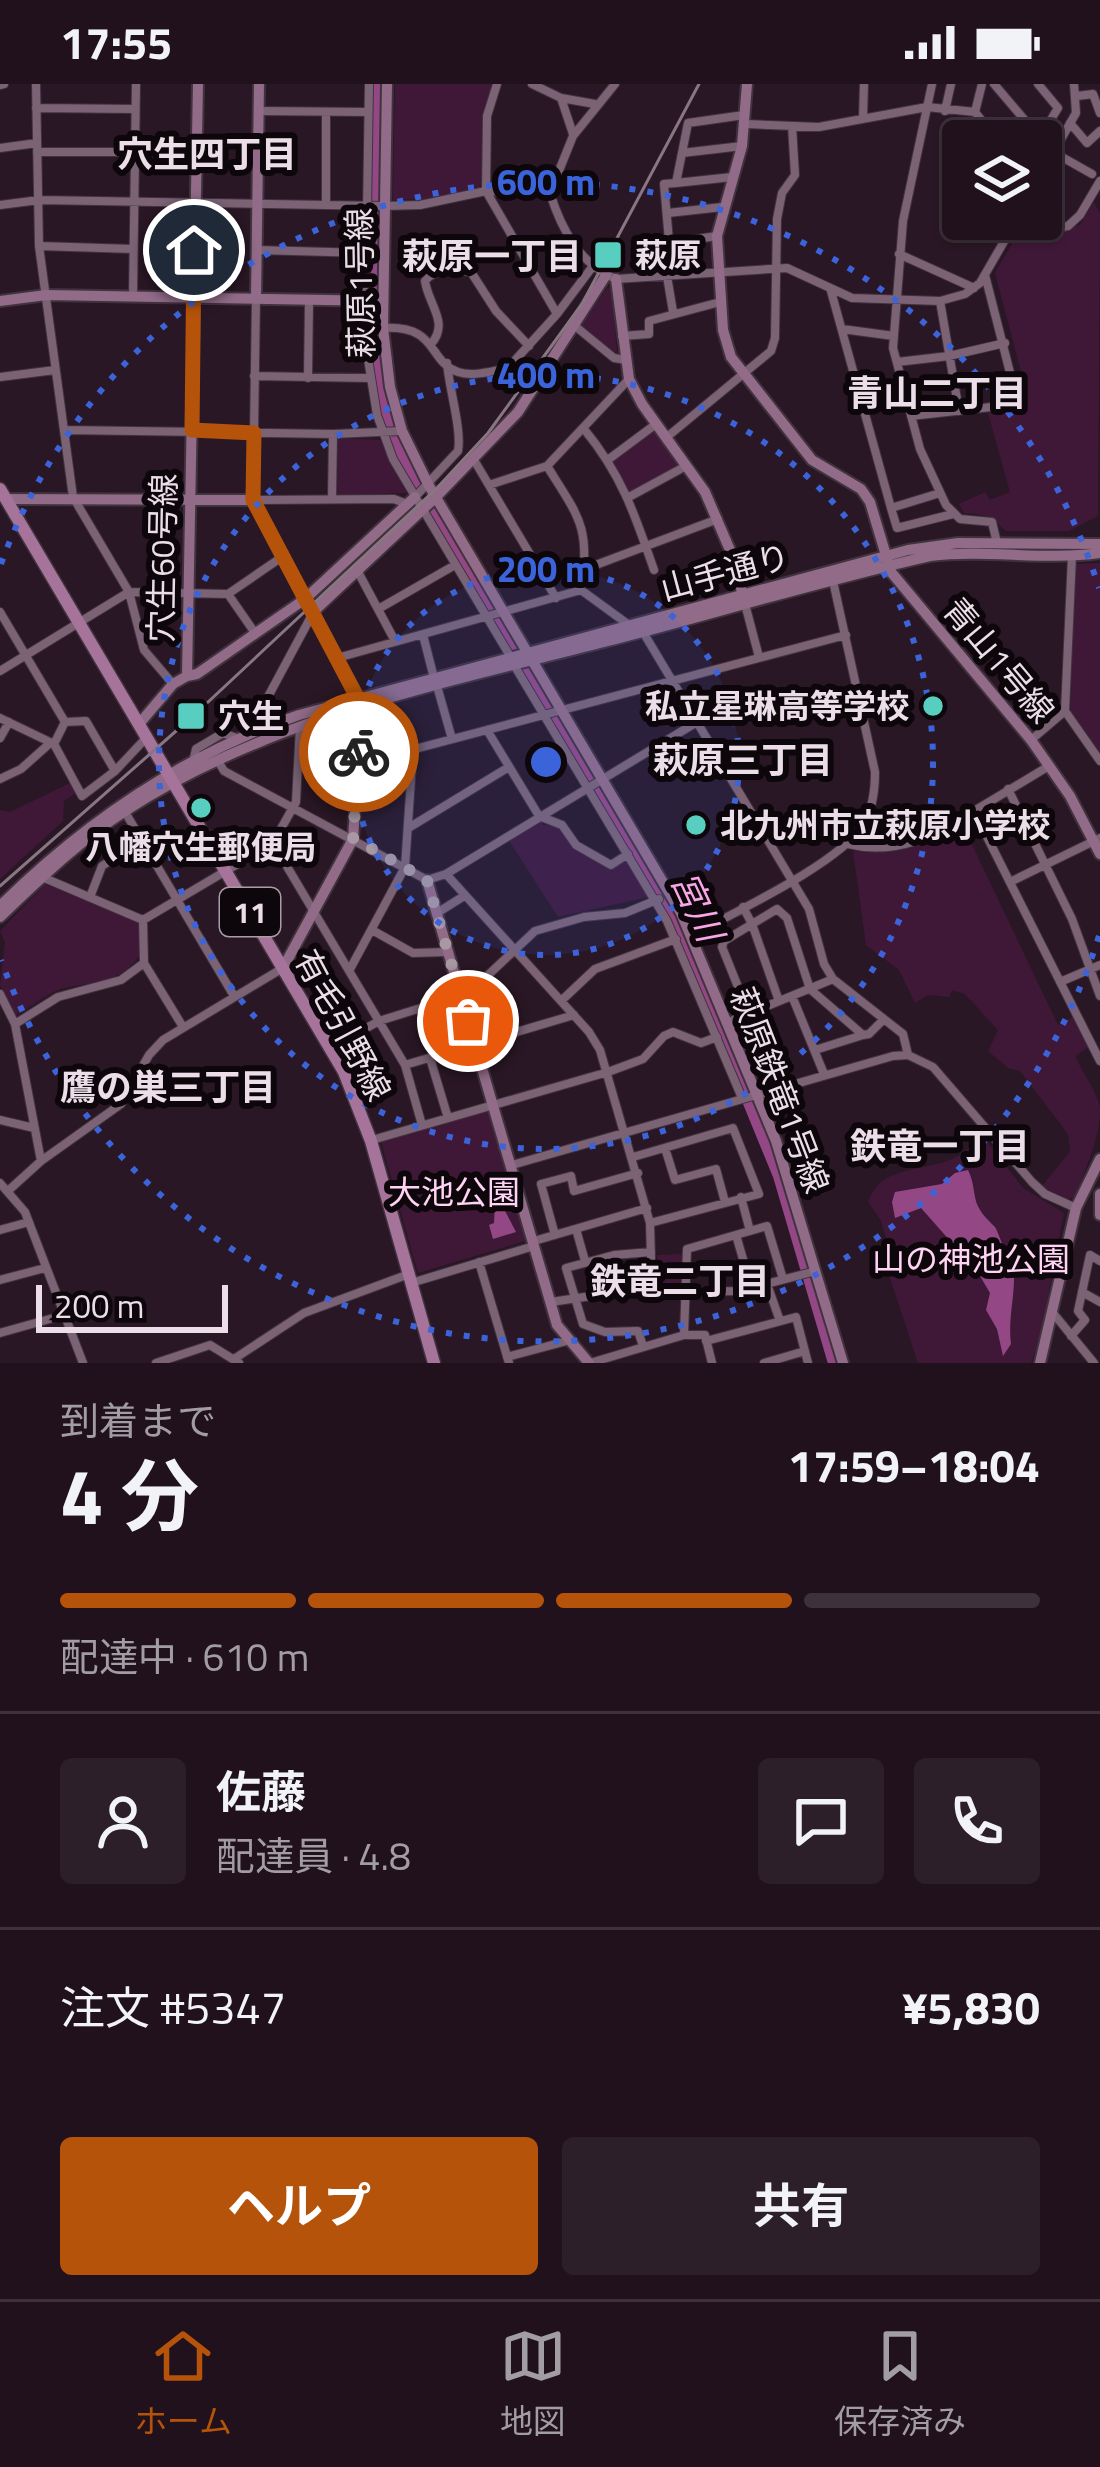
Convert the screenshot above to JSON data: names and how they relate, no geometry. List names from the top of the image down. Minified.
{"streets":{"main road":["11","有毛引野線"],"street":["萩原1号線","穴生60号線","山手通り","青山1号線","萩原鉄竜1号線"]},"crossings":[["萩原1号線","山手通り"],["萩原1号線","萩原鉄竜1号線"],["穴生60号線","有毛引野線"],["山手通り","青山1号線"],["山手通り","有毛引野線"],["山手通り","萩原鉄竜1号線"]],"districts":["穴生四丁目","萩原一丁目","青山二丁目","萩原三丁目","鷹の巣三丁目","鉄竜一丁目","鉄竜二丁目"],"water":["宮川"],"parks":["大池公園","山の神池公園"],"places":{"transit":["萩原","穴生"],"other":["私立星琳高等学校","八幡穴生郵便局","北九州市立萩原小学校"]},"scale_bar":"200 m","page":{"status":"17:55","scale":"200 m","heading":["4 分","到着まで","17:59–18:04"],"panel":["佐藤","配達員 · 4.8","注文 #5347","¥5,830"],"bar":"配達中 · 610 m","buttons":["ヘルプ","共有"],"tabs":["ホーム","地図","保存済み"]},"rings":["600 m","400 m","200 m"]}
